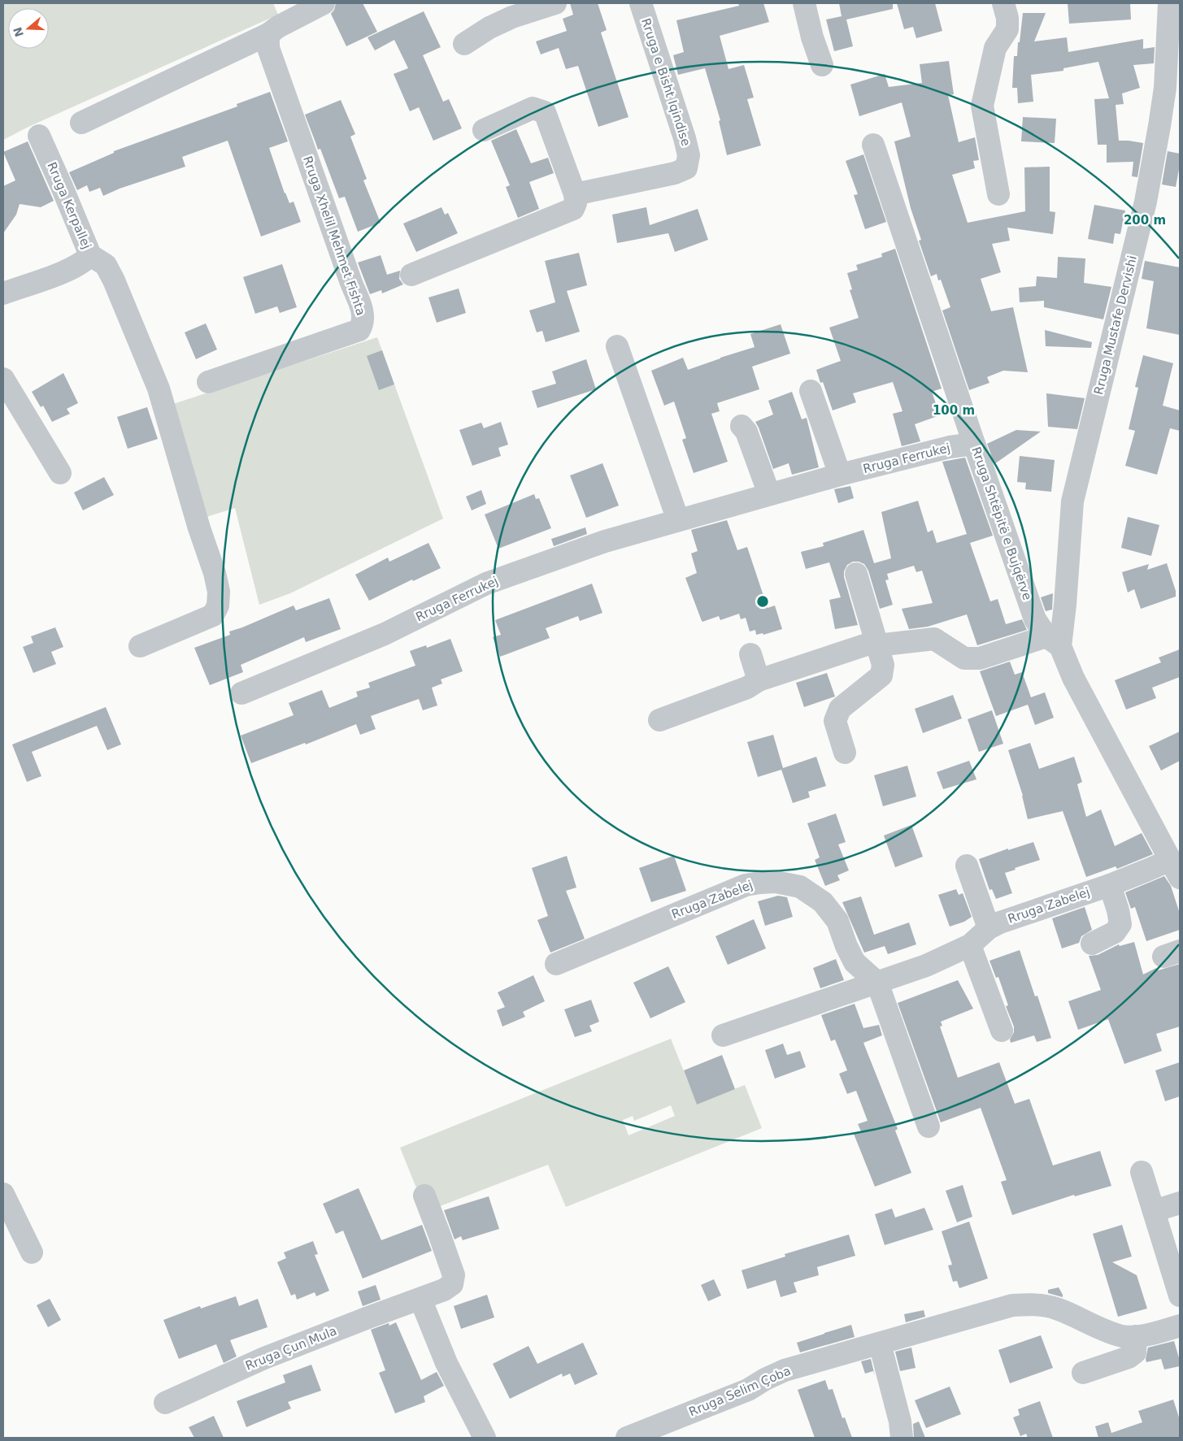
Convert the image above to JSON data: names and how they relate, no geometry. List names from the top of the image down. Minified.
{"streets":{"street":["Rruga e Bisht Iqindise","Rruga Kerpallej","Rruga Xhelil Mehmet Fishta","Rruga Mustafe Dervishi","Rruga Ferrukej","Rruga Shtëpitë e Bujqërve","Rruga Zabelej","Rruga Çun Mula","Rruga Selim Çoba"]},"crossings":[["Rruga Mustafe Dervishi","Rruga Shtëpitë e Bujqërve"],["Rruga Ferrukej","Rruga Shtëpitë e Bujqërve"],["Rruga Shtëpitë e Bujqërve","Rruga Zabelej"]],"north":"left","rings":["200 m","100 m"]}
